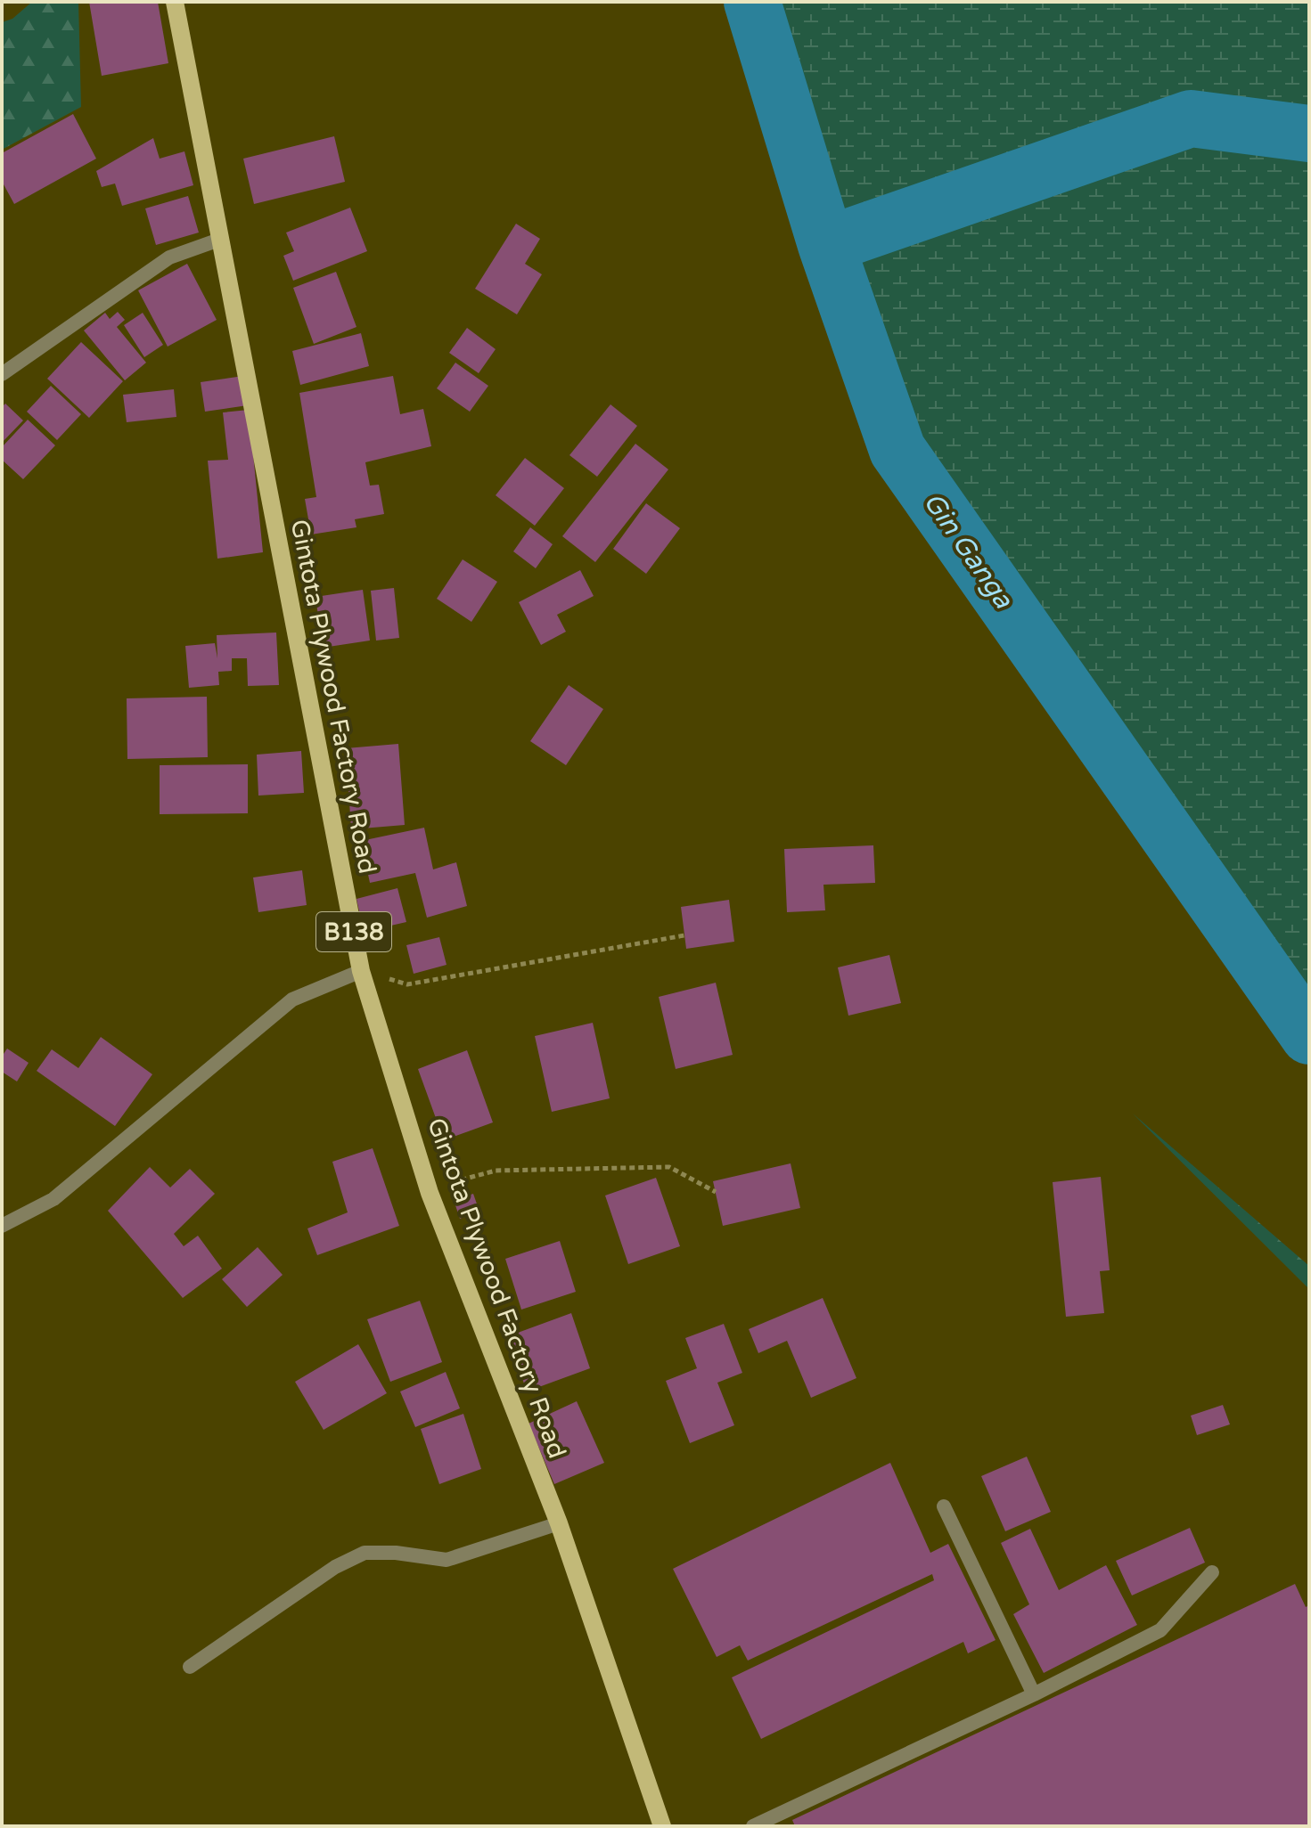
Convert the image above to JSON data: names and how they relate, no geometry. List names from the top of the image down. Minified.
{"streets":{"main road":["Gintota Plywood Factory Road","B138"]},"water":["Gin Ganga"]}
